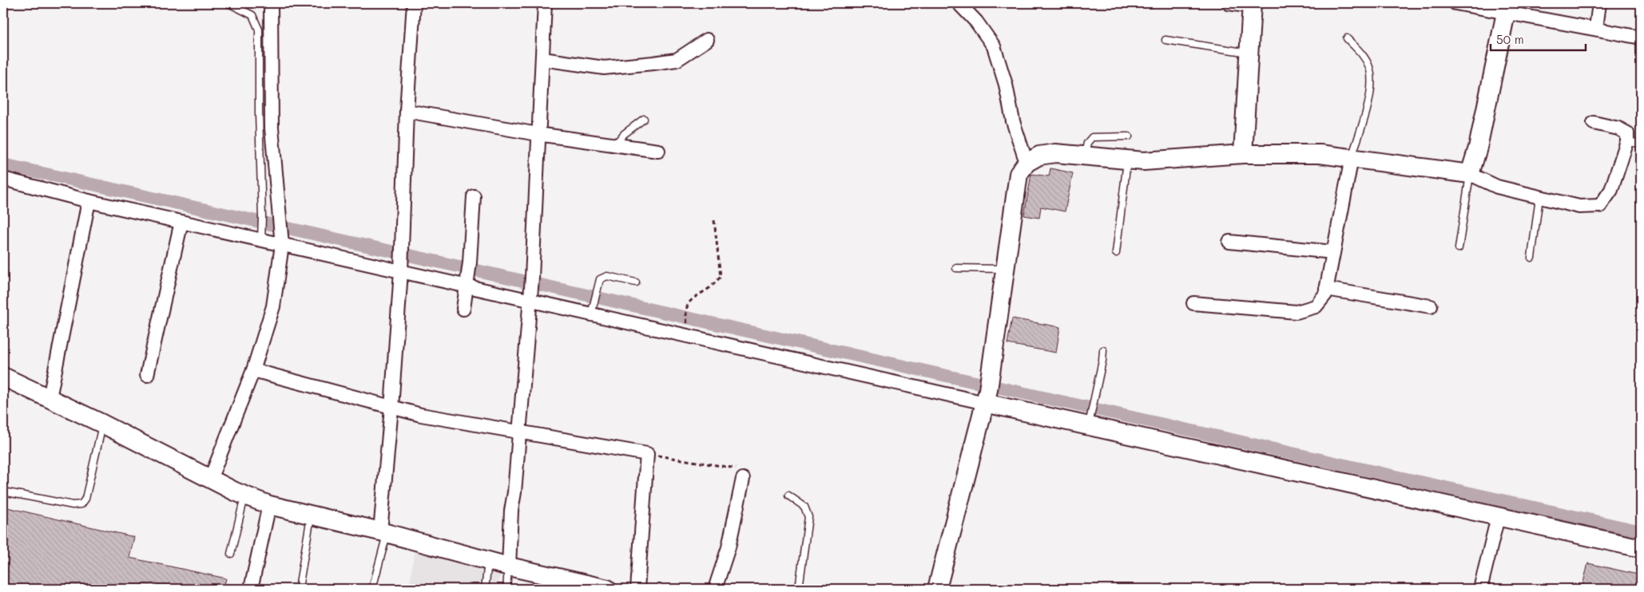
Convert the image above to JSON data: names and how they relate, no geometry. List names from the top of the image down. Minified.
{"scale_bar":"50 m"}
